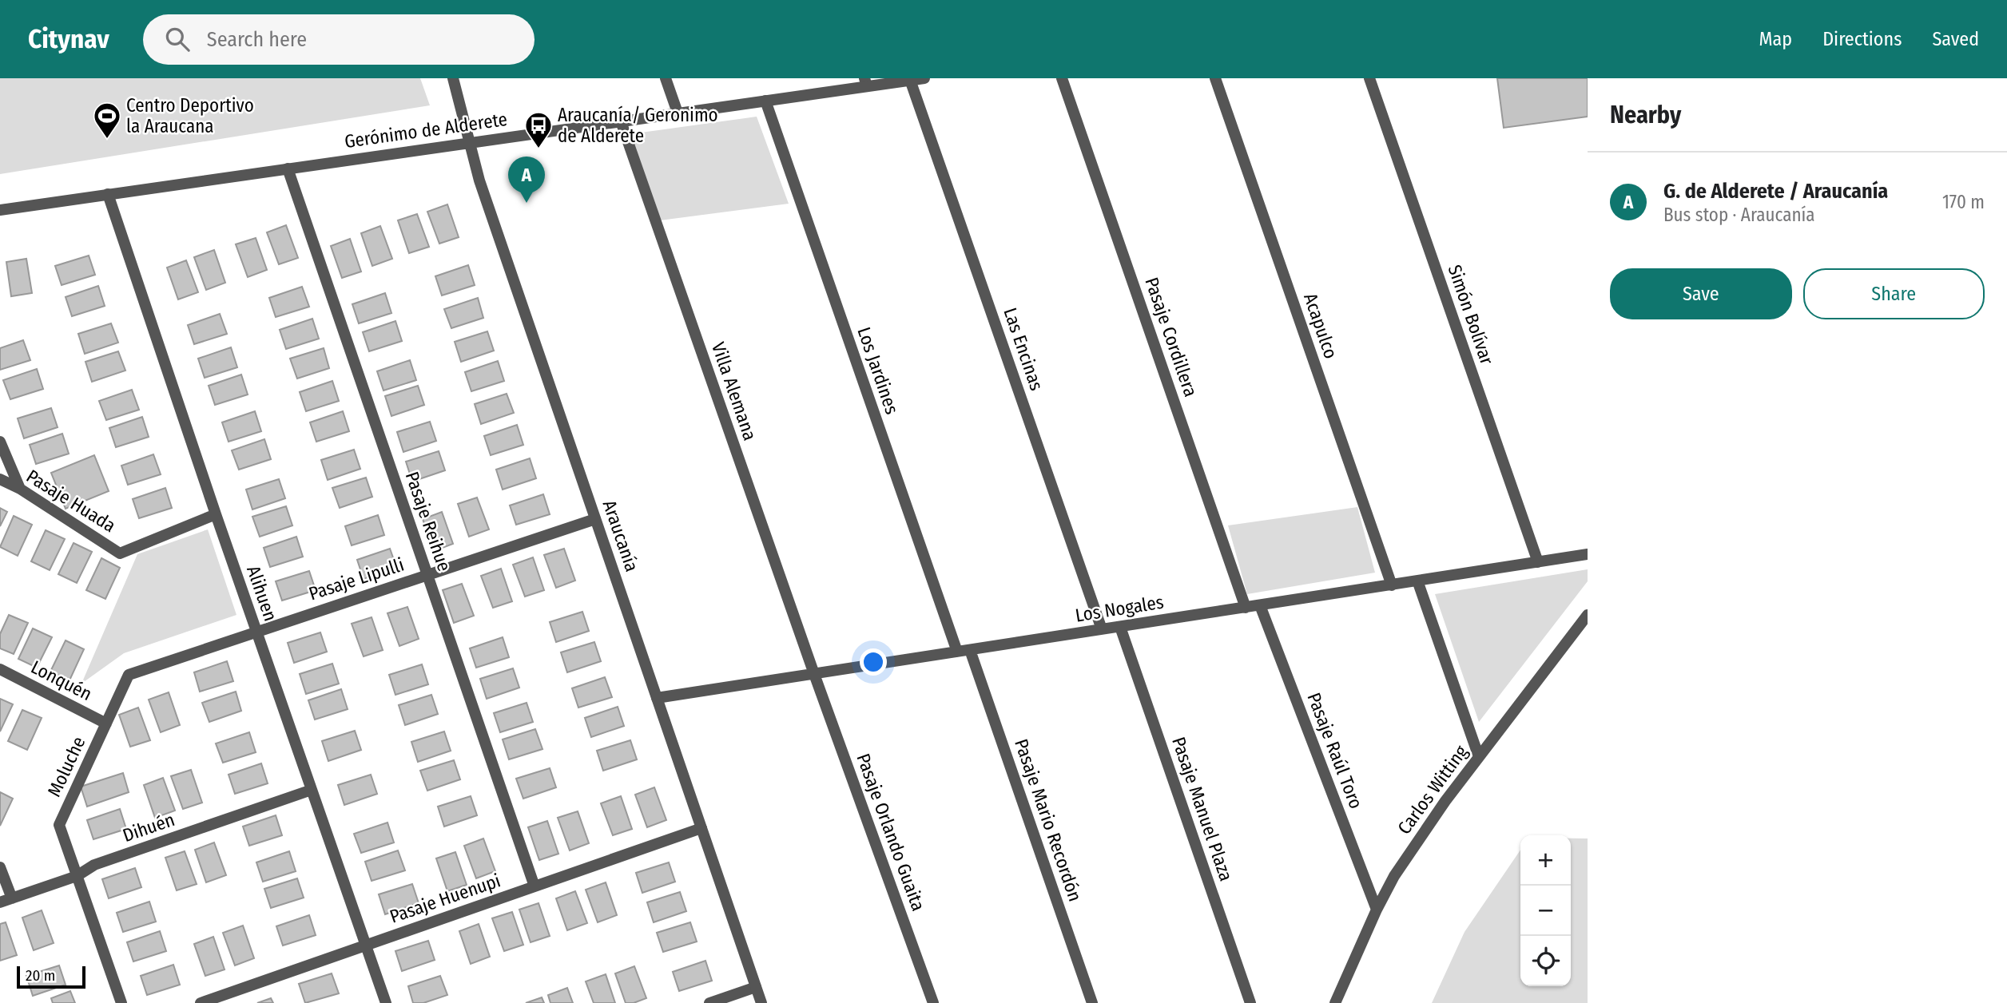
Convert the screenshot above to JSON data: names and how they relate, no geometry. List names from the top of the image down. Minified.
{"streets":{"street":["Gerónimo de Alderete","Simón Bolívar","Acapulco","Pasaje Cordillera","Las Encinas","Los Jardines","Villa Alemana","Pasaje Huada","Pasaje Reihue","Araucanía","Pasaje Lipulli","Alihuen","Los Nogales","Lonquén","Pasaje Raúl Toro","Moluche","Carlos Witting","Pasaje Manuel Plaza","Pasaje Mario Recordón","Dihuén","Pasaje Orlando Guaita","Pasaje Huenupi"]},"crossings":[["Gerónimo de Alderete","Las Encinas"],["Gerónimo de Alderete","Los Jardines"],["Gerónimo de Alderete","Villa Alemana"],["Gerónimo de Alderete","Pasaje Reihue"],["Gerónimo de Alderete","Araucanía"],["Gerónimo de Alderete","Alihuen"],["Simón Bolívar","Los Nogales"],["Acapulco","Los Nogales"],["Pasaje Cordillera","Los Nogales"],["Las Encinas","Los Nogales"],["Los Jardines","Los Nogales"],["Villa Alemana","Los Nogales"],["Villa Alemana","Pasaje Orlando Guaita"],["Pasaje Huada","Alihuen"],["Pasaje Reihue","Pasaje Lipulli"],["Pasaje Reihue","Pasaje Huenupi"],["Araucanía","Pasaje Lipulli"],["Araucanía","Los Nogales"],["Araucanía","Pasaje Huenupi"],["Pasaje Lipulli","Alihuen"],["Pasaje Lipulli","Moluche"],["Alihuen","Moluche"],["Alihuen","Dihuén"],["Alihuen","Pasaje Huenupi"],["Los Nogales","Pasaje Raúl Toro"],["Los Nogales","Pasaje Manuel Plaza"],["Los Nogales","Pasaje Mario Recordón"],["Los Nogales","Pasaje Orlando Guaita"],["Lonquén","Moluche"],["Pasaje Raúl Toro","Carlos Witting"],["Moluche","Dihuén"]],"places":{"sports":["Centro Deportivo la Araucana"],"bus stop":["Araucanía/ Geronimo de Alderete"]},"scale_bar":"20 m","page":{"header":"Citynav","search":"Search here","nav":["Map","Directions","Saved"],"heading":"Nearby","list":[{"mark":"A","name":"G. de Alderete / Araucanía","note":"Bus stop · Araucanía","value":"170 m"}],"pins":"A","buttons":["Save","Share"],"map_buttons":["+","−"],"scale":"20 m"}}
